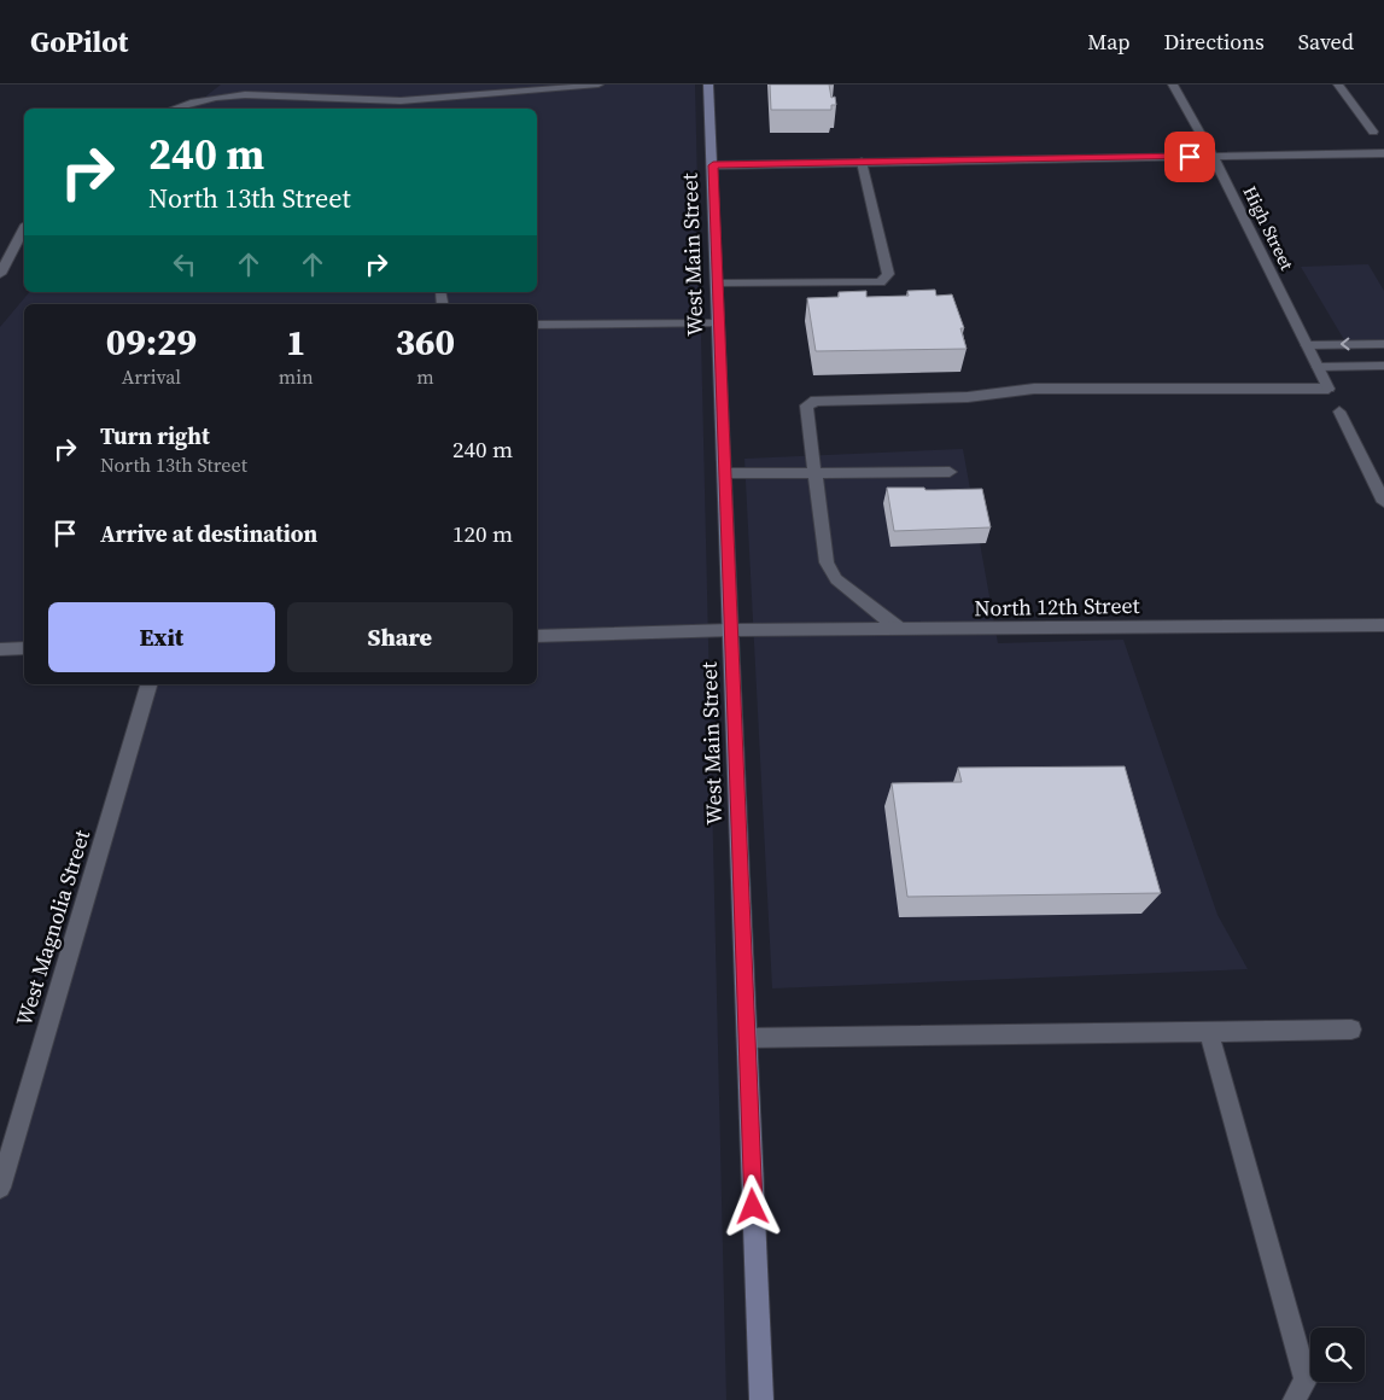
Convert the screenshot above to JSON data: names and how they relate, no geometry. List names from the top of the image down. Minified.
{"streets":{"main road":["West Main Street"],"street":["High Street","North 12th Street","West Magnolia Street"]},"crossings":[["West Main Street","North 12th Street"]],"page":{"header":"GoPilot","nav":["Map","Directions","Saved"],"turn":["240 m","North 13th Street"],"eta":["09:29","Arrival","1","min","360","m"],"list":[{"name":"Turn right","note":"North 13th Street","value":"240 m"},{"name":"Arrive at destination","value":"120 m"}],"buttons":["Exit","Share"]}}
